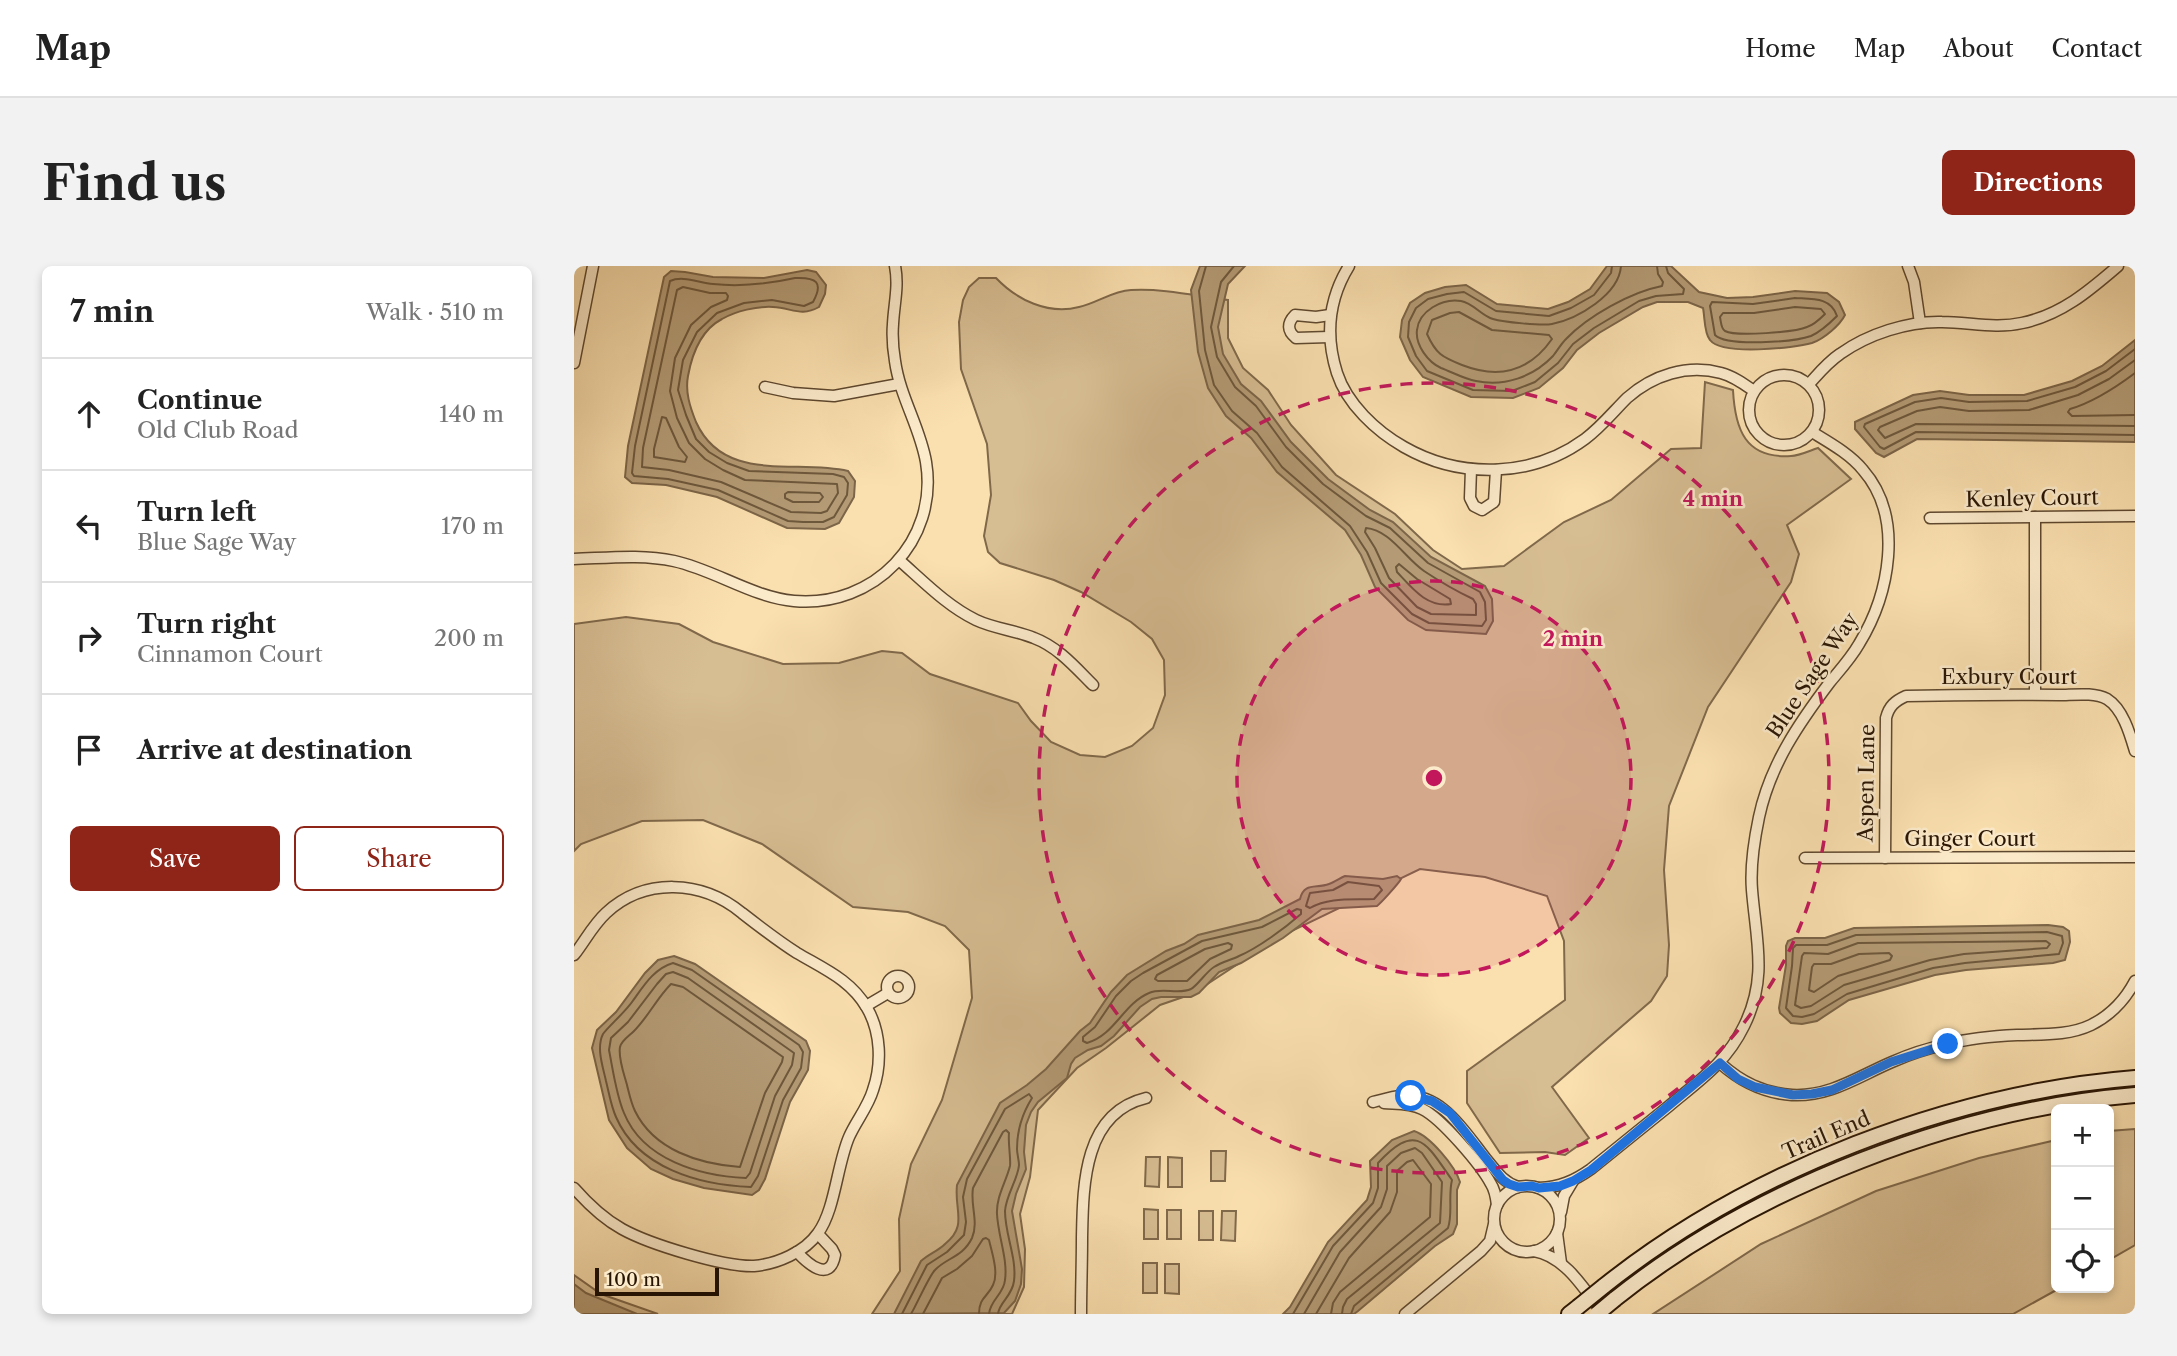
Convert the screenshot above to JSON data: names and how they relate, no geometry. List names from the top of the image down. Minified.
{"streets":{"street":["Kenley Court","Blue Sage Way","Exbury Court","Aspen Lane","Ginger Court","Trail End"]},"crossings":[["Exbury Court","Aspen Lane"],["Aspen Lane","Ginger Court"]],"scale_bar":"100 m","page":{"header":"Map","nav":["Home","Map","About","Contact"],"buttons":["Directions",["Save","Share"]],"title":"Find us","heading":["7 min","Walk · 510 m"],"list":[["Continue","Old Club Road","140 m"],["Turn left","Blue Sage Way","170 m"],["Turn right","Cinnamon Court","200 m"],"Arrive at destination"],"map_buttons":["+","−"],"scale":"100 m"},"rings":["4 min","2 min"]}
